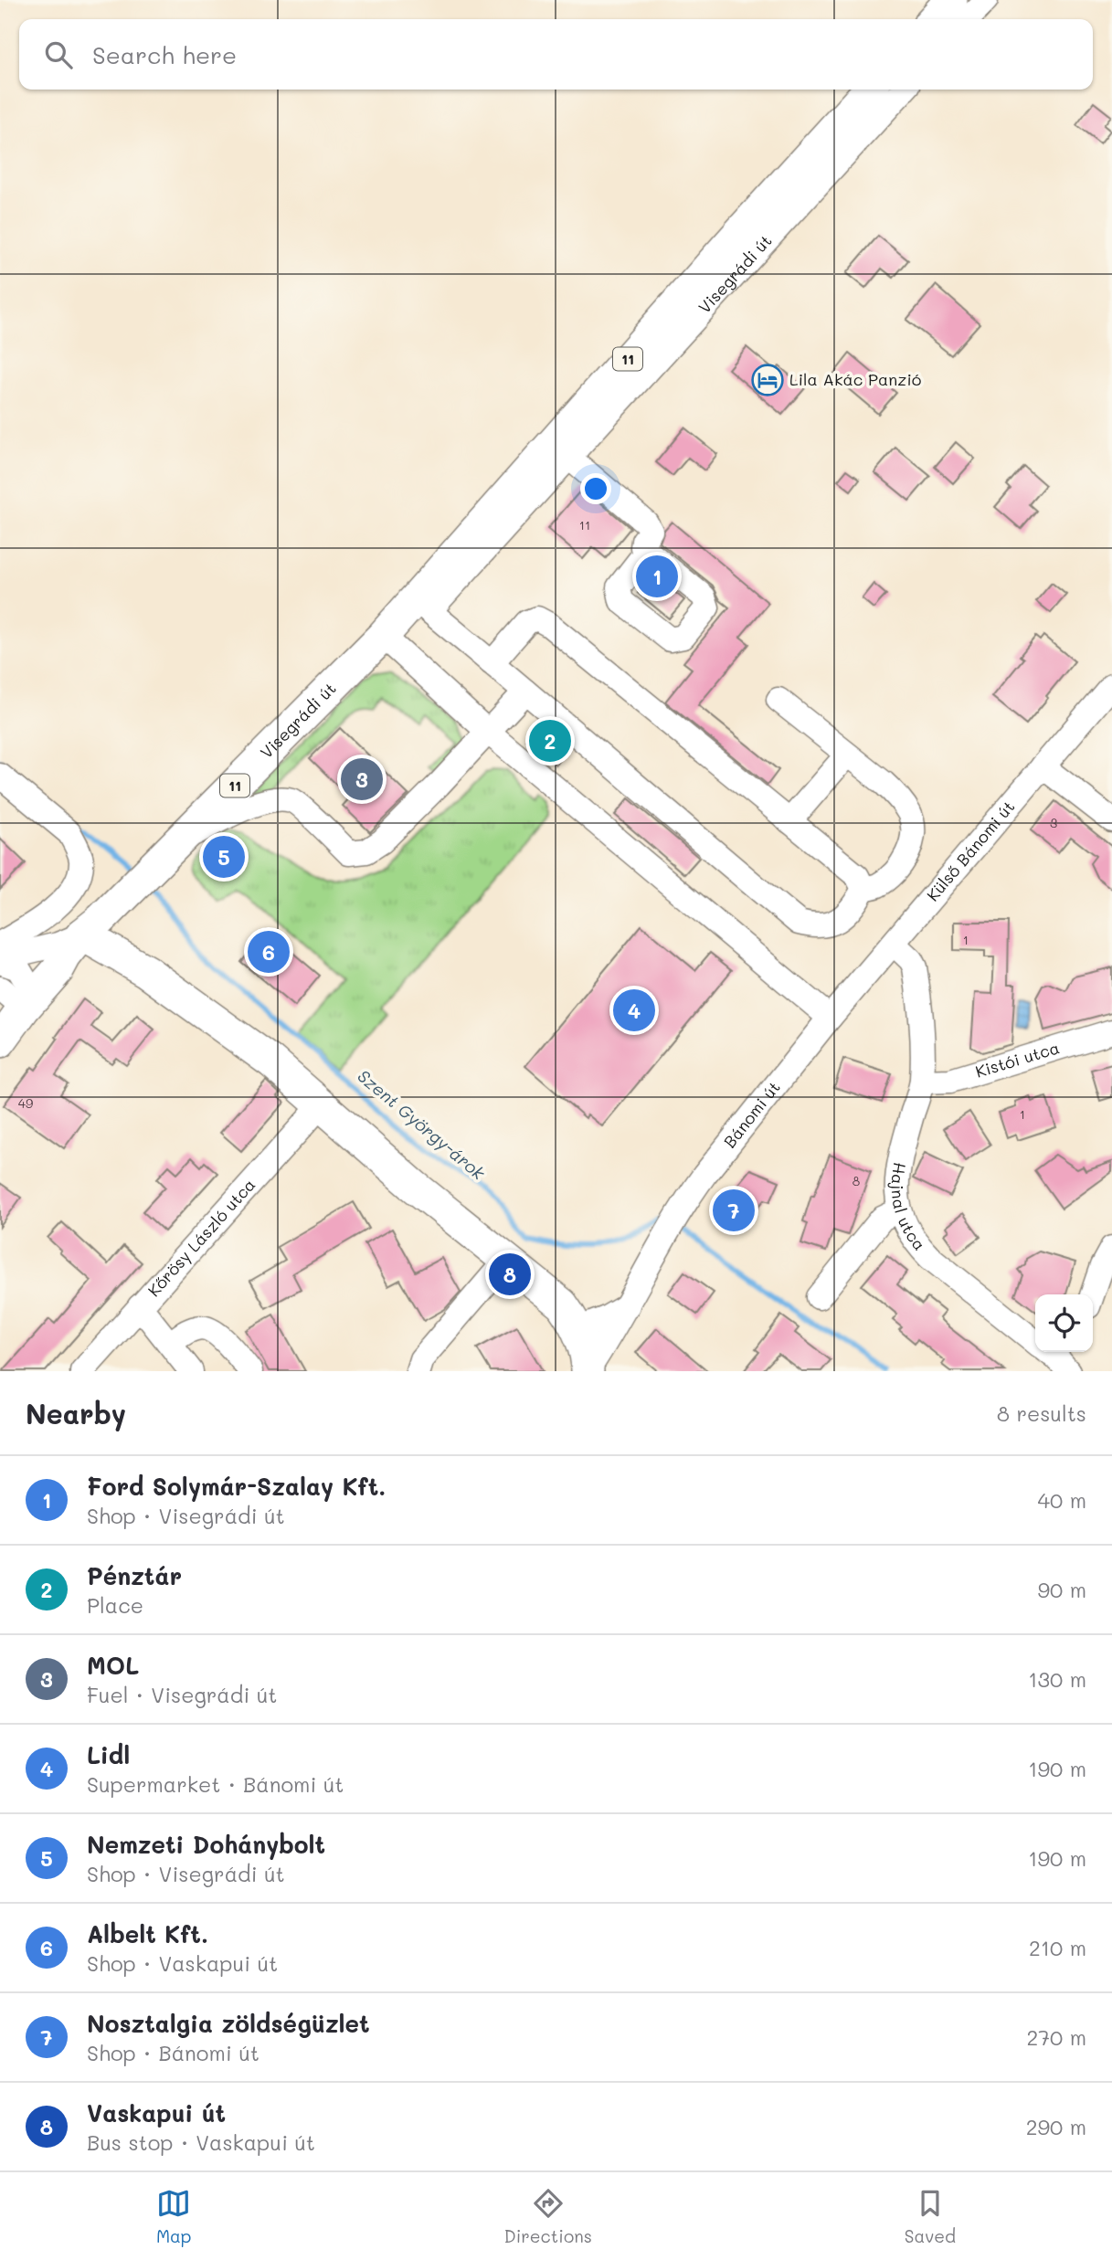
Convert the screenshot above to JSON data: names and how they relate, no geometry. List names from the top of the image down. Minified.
{"streets":{"main road":["Visegrádi út","11"],"street":["Külső Bánomi út","Kistói utca","Bánomi út","Hajnal utca","Kőrösy László utca"]},"crossings":[["Visegrádi út","11"],["Külső Bánomi út","Bánomi út"],["Külső Bánomi út","Hajnal utca"],["Kistói utca","Hajnal utca"]],"water":["Szent György-árok"],"places":{"hotel":["Lila Akác Panzió"]},"house_numbers":["11","3","1","49","1","8"],"page":{"search":"Search here","pins":["1","2","3","5","6","4","7","8"],"heading":["Nearby","8 results"],"list":[{"mark":"1","name":"Ford Solymár-Szalay Kft.","note":"Shop · Visegrádi út","value":"40 m"},{"mark":"2","name":"Pénztár","note":"Place","value":"90 m"},{"mark":"3","name":"MOL","note":"Fuel · Visegrádi út","value":"130 m"},{"mark":"4","name":"Lidl","note":"Supermarket · Bánomi út","value":"190 m"},{"mark":"5","name":"Nemzeti Dohánybolt","note":"Shop · Visegrádi út","value":"190 m"},{"mark":"6","name":"Albelt Kft.","note":"Shop · Vaskapui út","value":"210 m"},{"mark":"7","name":"Nosztalgia zöldségüzlet","note":"Shop · Bánomi út","value":"270 m"},{"mark":"8","name":"Vaskapui út","note":"Bus stop · Vaskapui út","value":"290 m"}],"nav":["Map","Directions","Saved"]}}
